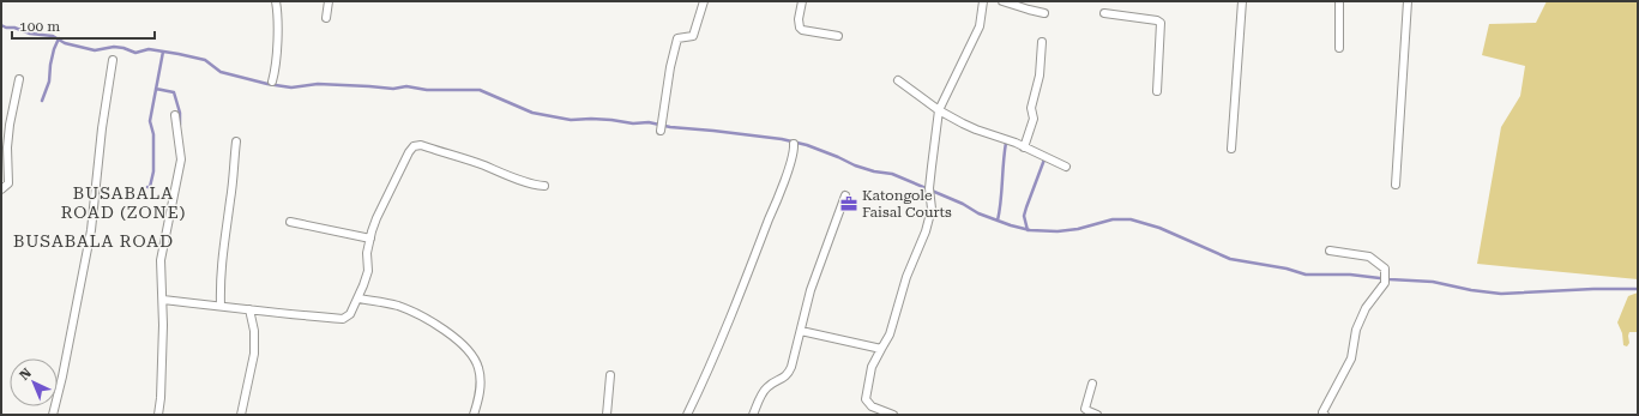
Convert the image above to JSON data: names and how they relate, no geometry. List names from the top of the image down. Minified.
{"districts":["BUSABALA ROAD (ZONE)","BUSABALA ROAD"],"places":{"office":["Katongole Faisal Courts"]},"scale_bar":"100 m","north":"top left"}
